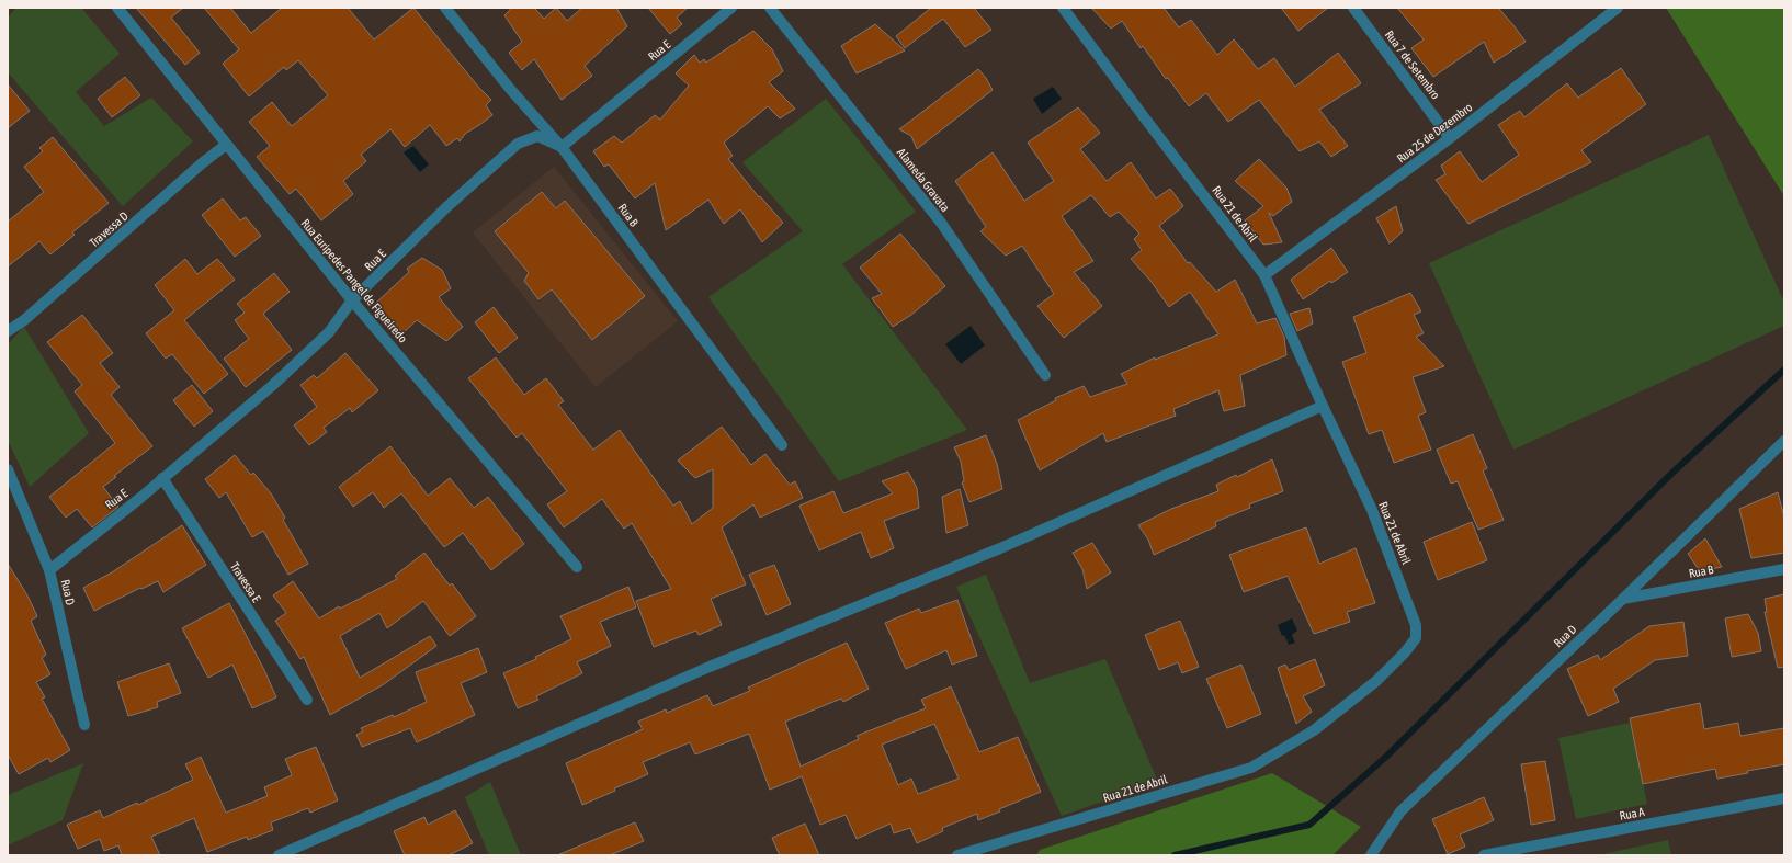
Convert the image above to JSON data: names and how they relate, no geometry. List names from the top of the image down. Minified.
{"streets":{"street":["Rua E","Rua 7 de Setembro","Rua 25 de Dezembro","Alameda Gravata","Rua 21 de Abril","Rua B","Travessa D","Rua Euripedes Pangel de Figueiredo","Travessa E","Rua D","Rua A"]},"crossings":[["Rua E","Rua B"],["Rua E","Rua Euripedes Pangel de Figueiredo"],["Rua E","Travessa E"],["Rua E","Rua D"],["Rua 7 de Setembro","Rua 25 de Dezembro"],["Rua 25 de Dezembro","Rua 21 de Abril"],["Rua B","Rua D"],["Travessa D","Rua Euripedes Pangel de Figueiredo"]]}
